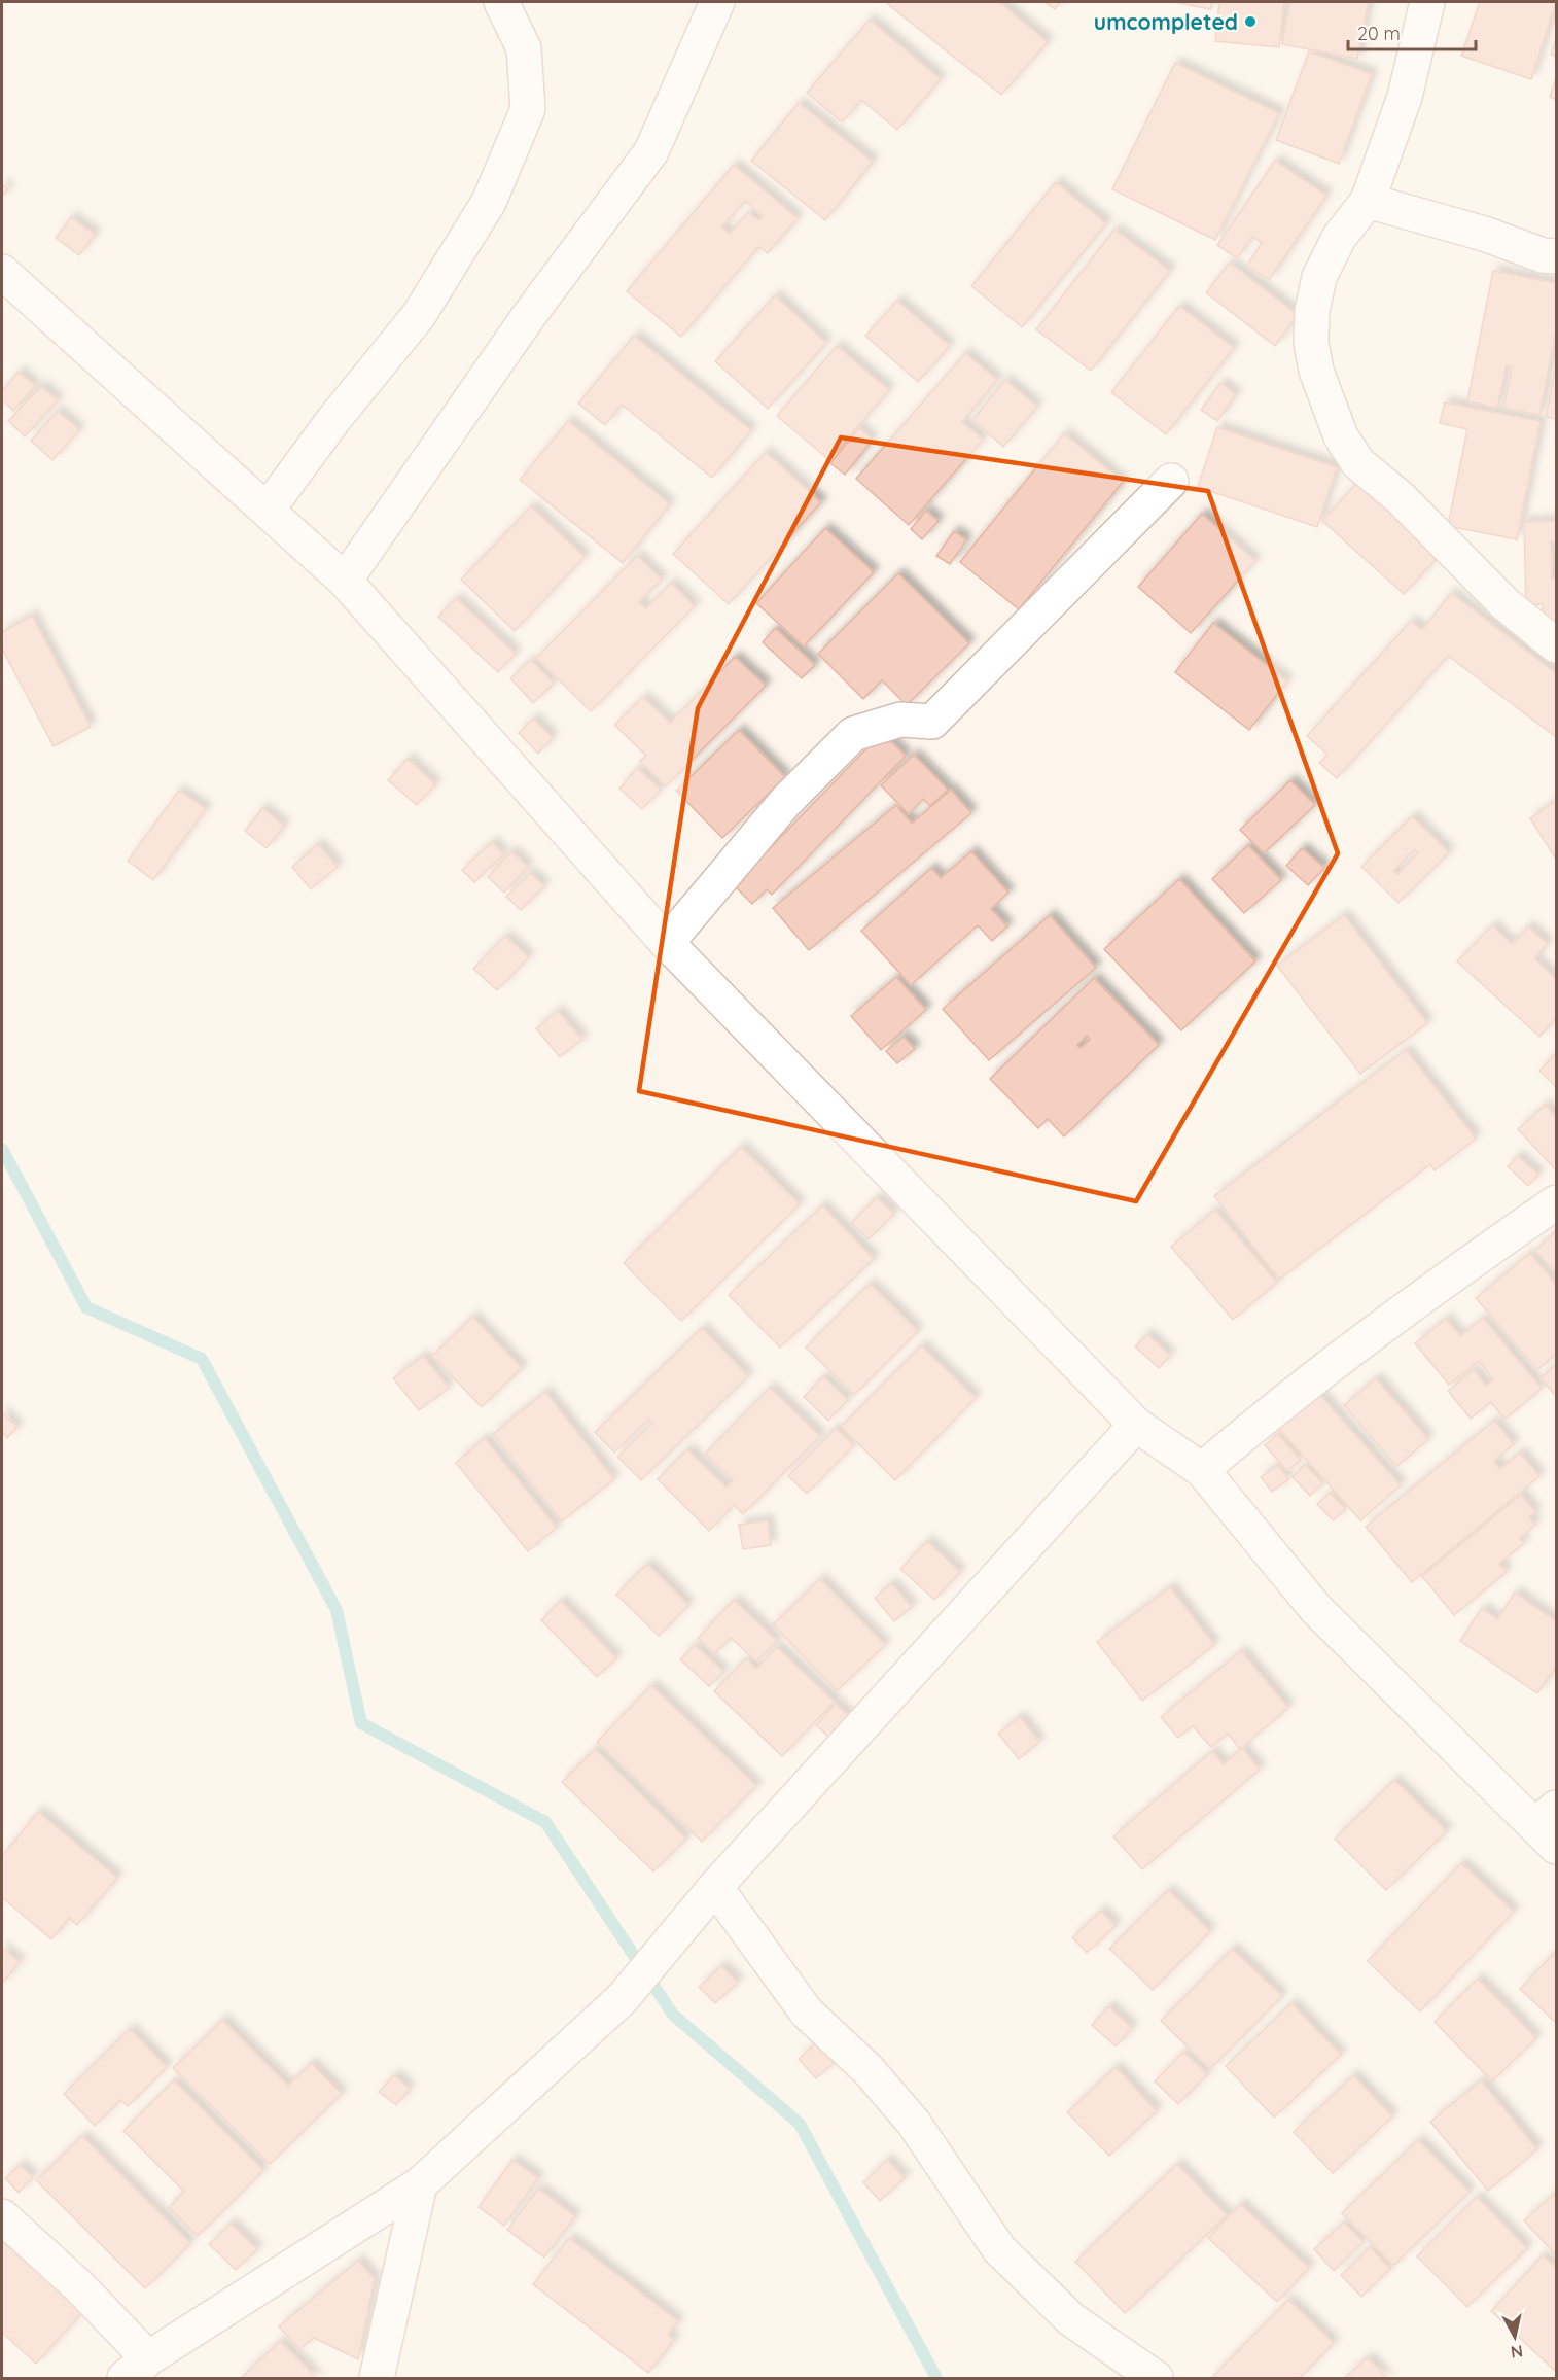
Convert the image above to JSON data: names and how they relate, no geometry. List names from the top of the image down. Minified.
{"places":["umcompleted"],"scale_bar":"20 m","north":"bottom"}
